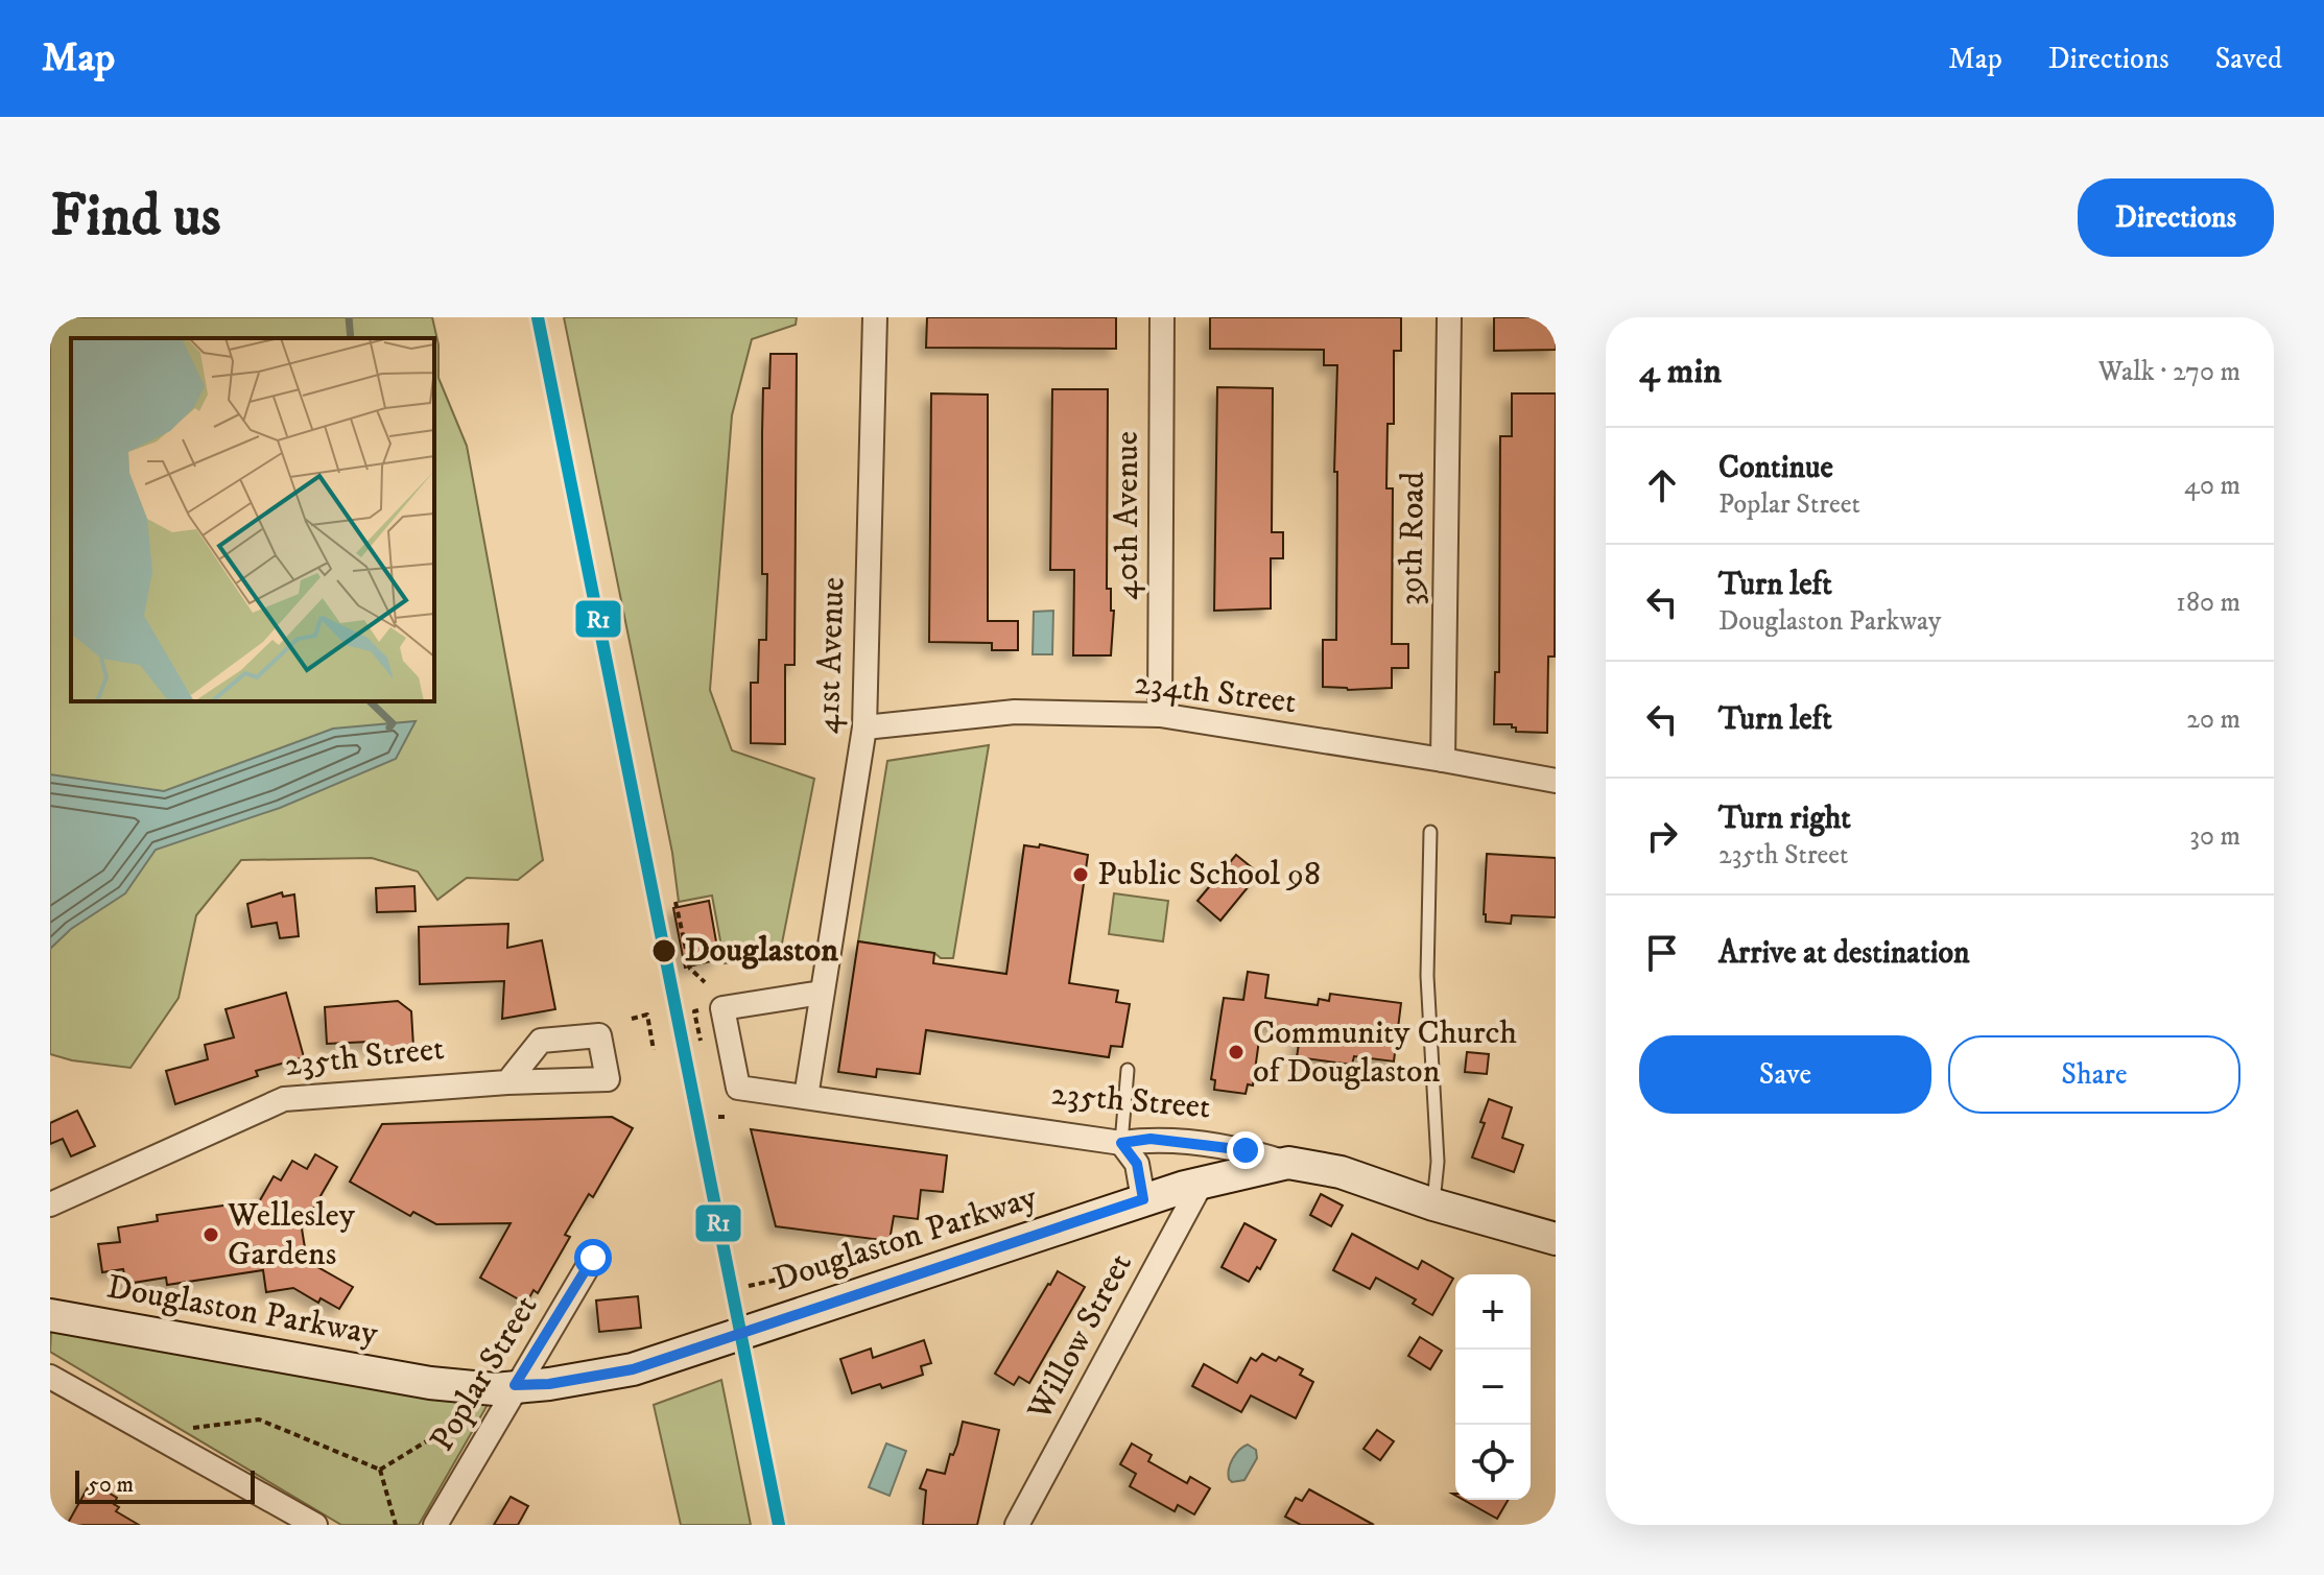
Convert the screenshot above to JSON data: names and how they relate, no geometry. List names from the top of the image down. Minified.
{"streets":{"main road":["235th Street","Douglaston Parkway"],"street":["40th Avenue","39th Road","41st Avenue","234th Street","Willow Street","Poplar Street"]},"crossings":[["40th Avenue","234th Street"],["39th Road","234th Street"],["41st Avenue","234th Street"],["41st Avenue","235th Street"],["235th Street","Douglaston Parkway"],["Douglaston Parkway","Willow Street"],["Douglaston Parkway","Poplar Street"]],"places":["Public School 98","Douglaston","Community Church of Douglaston","Wellesley Gardens"],"lines":["transit line R1"],"scale_bar":"50 m","page":{"header":"Map","nav":["Map","Directions","Saved"],"buttons":["Directions",["Save","Share"]],"title":"Find us","heading":["4 min","Walk · 270 m"],"list":[["Continue","Poplar Street","40 m"],["Turn left","Douglaston Parkway","180 m"],["Turn left","20 m"],["Turn right","235th Street","30 m"],"Arrive at destination"],"map_buttons":["+","−"],"scale":"50 m"}}
